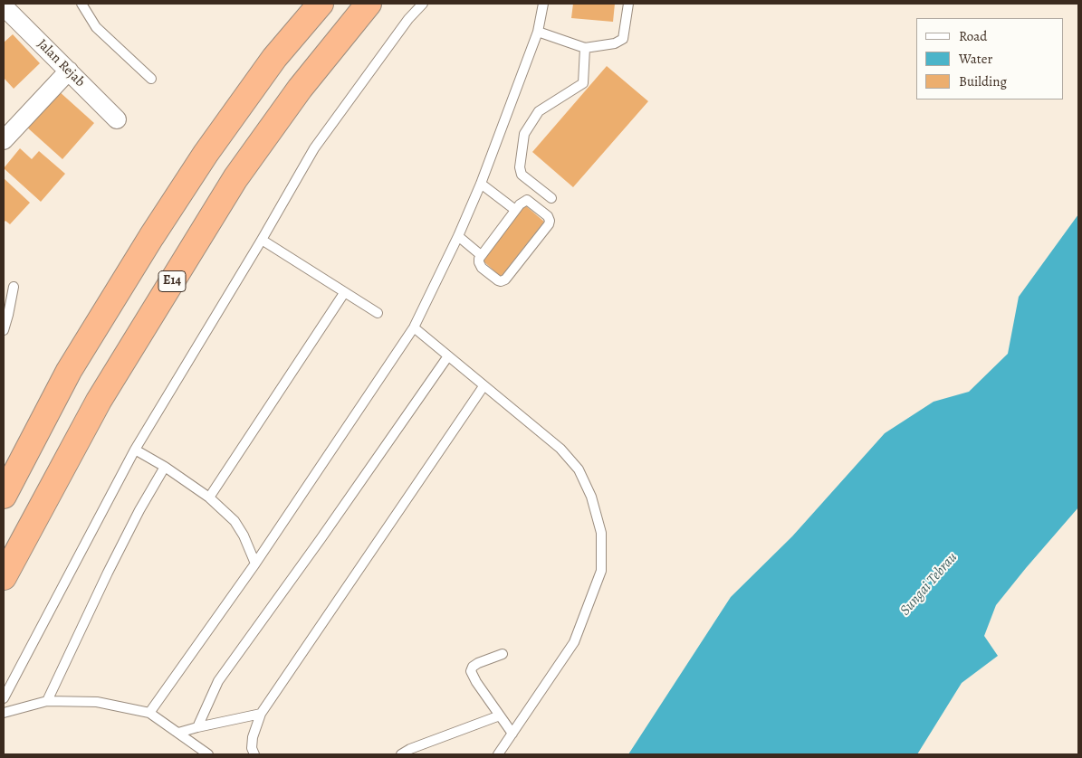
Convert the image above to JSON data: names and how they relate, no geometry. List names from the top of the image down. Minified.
{"streets":{"highway":["E14"],"street":["Jalan Rejab"]},"water":["Sungai Tebrau"],"legend":["Road","Water","Building"]}
